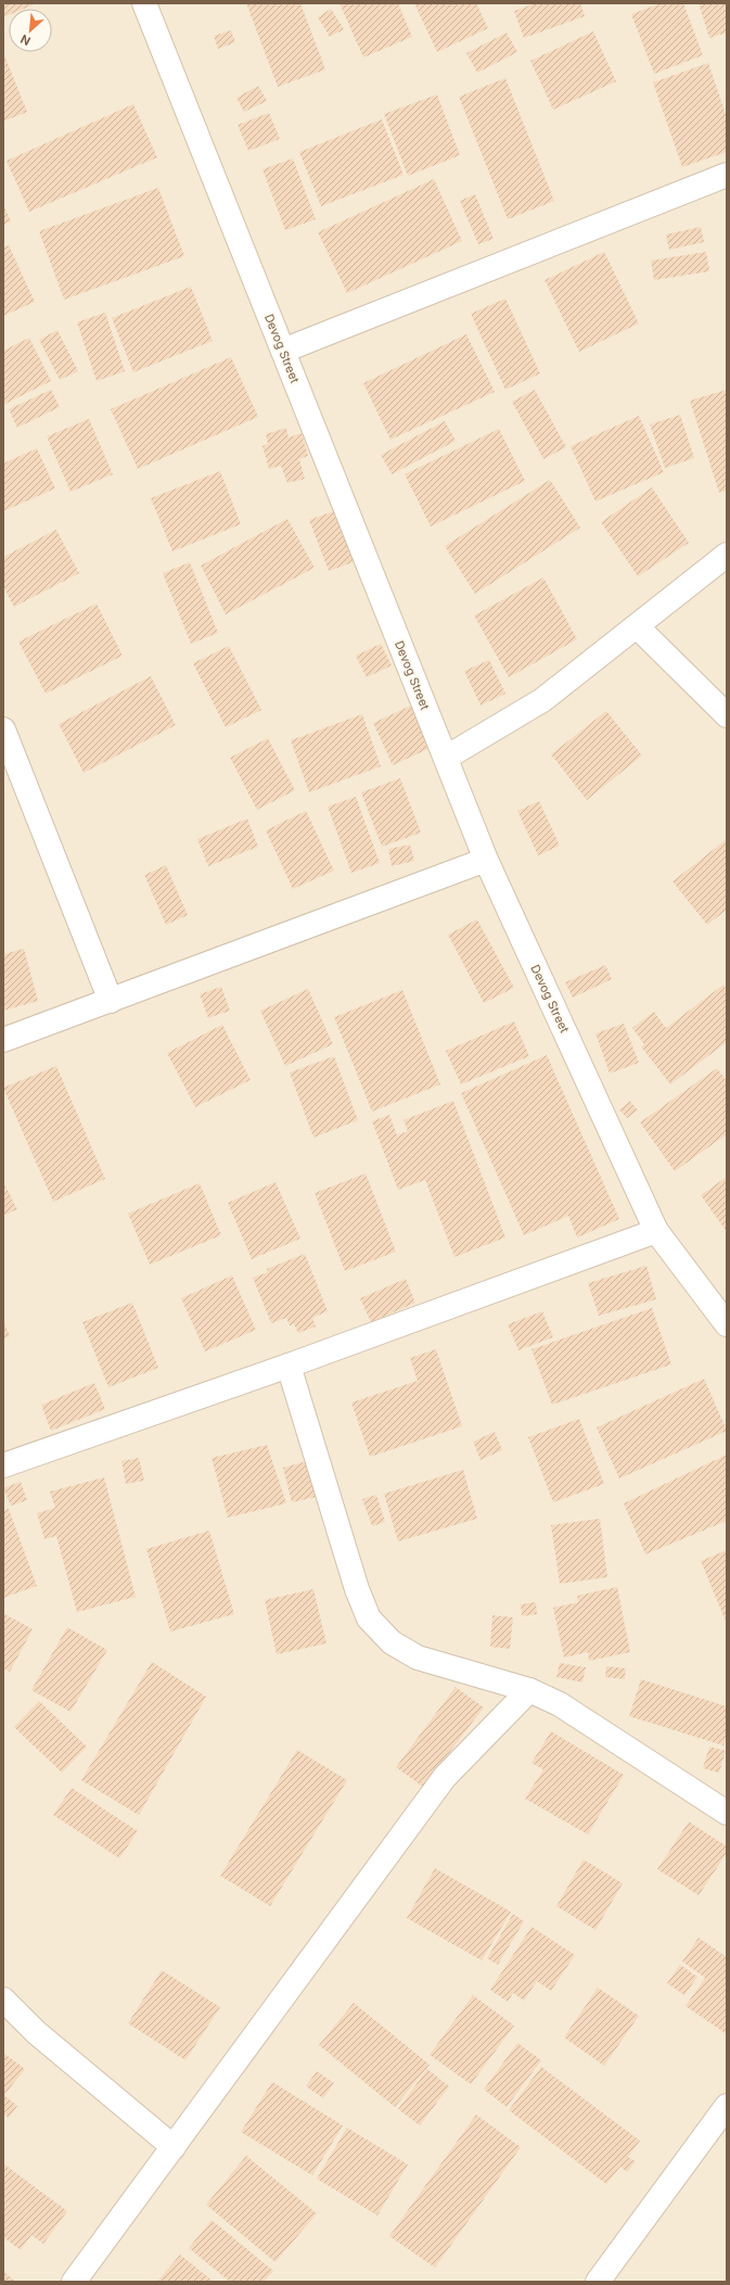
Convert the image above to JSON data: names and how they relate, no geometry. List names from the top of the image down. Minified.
{"streets":{"street":["Devog Street"]},"north":"bottom left"}
